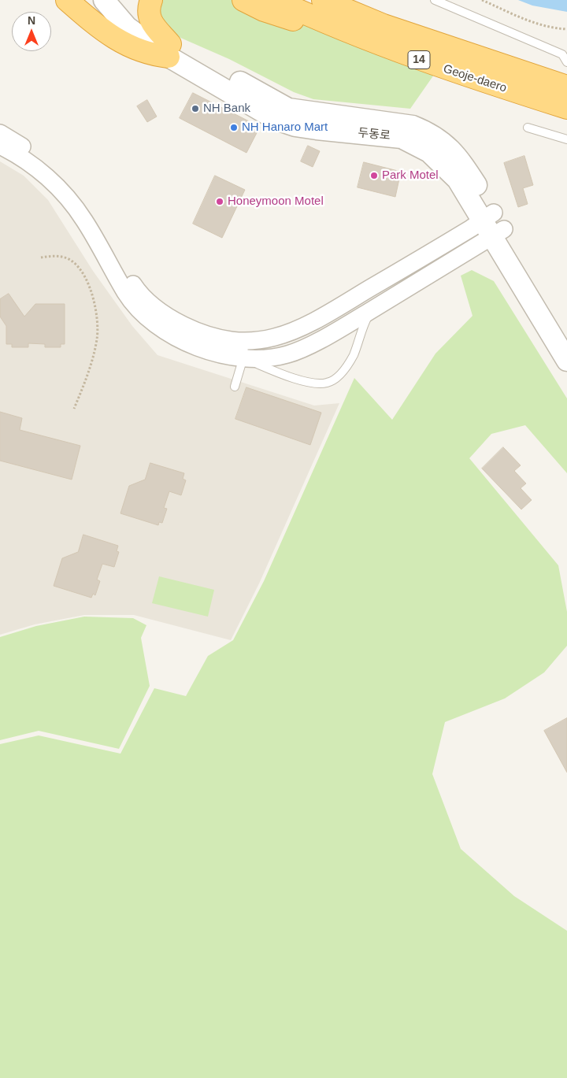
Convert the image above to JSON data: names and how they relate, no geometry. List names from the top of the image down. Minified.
{"streets":{"highway":["14","Geoje-daero"],"street":["두동로"]},"places":["NH Bank","NH Hanaro Mart","Park Motel","Honeymoon Motel"],"north":"top"}
